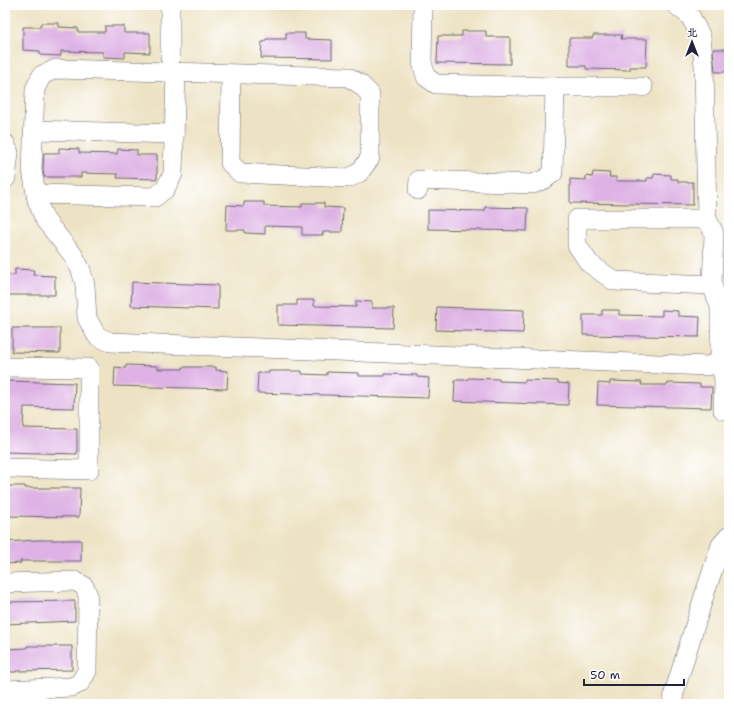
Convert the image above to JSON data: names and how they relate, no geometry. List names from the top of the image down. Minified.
{"scale_bar":"50 m","north":"top"}
